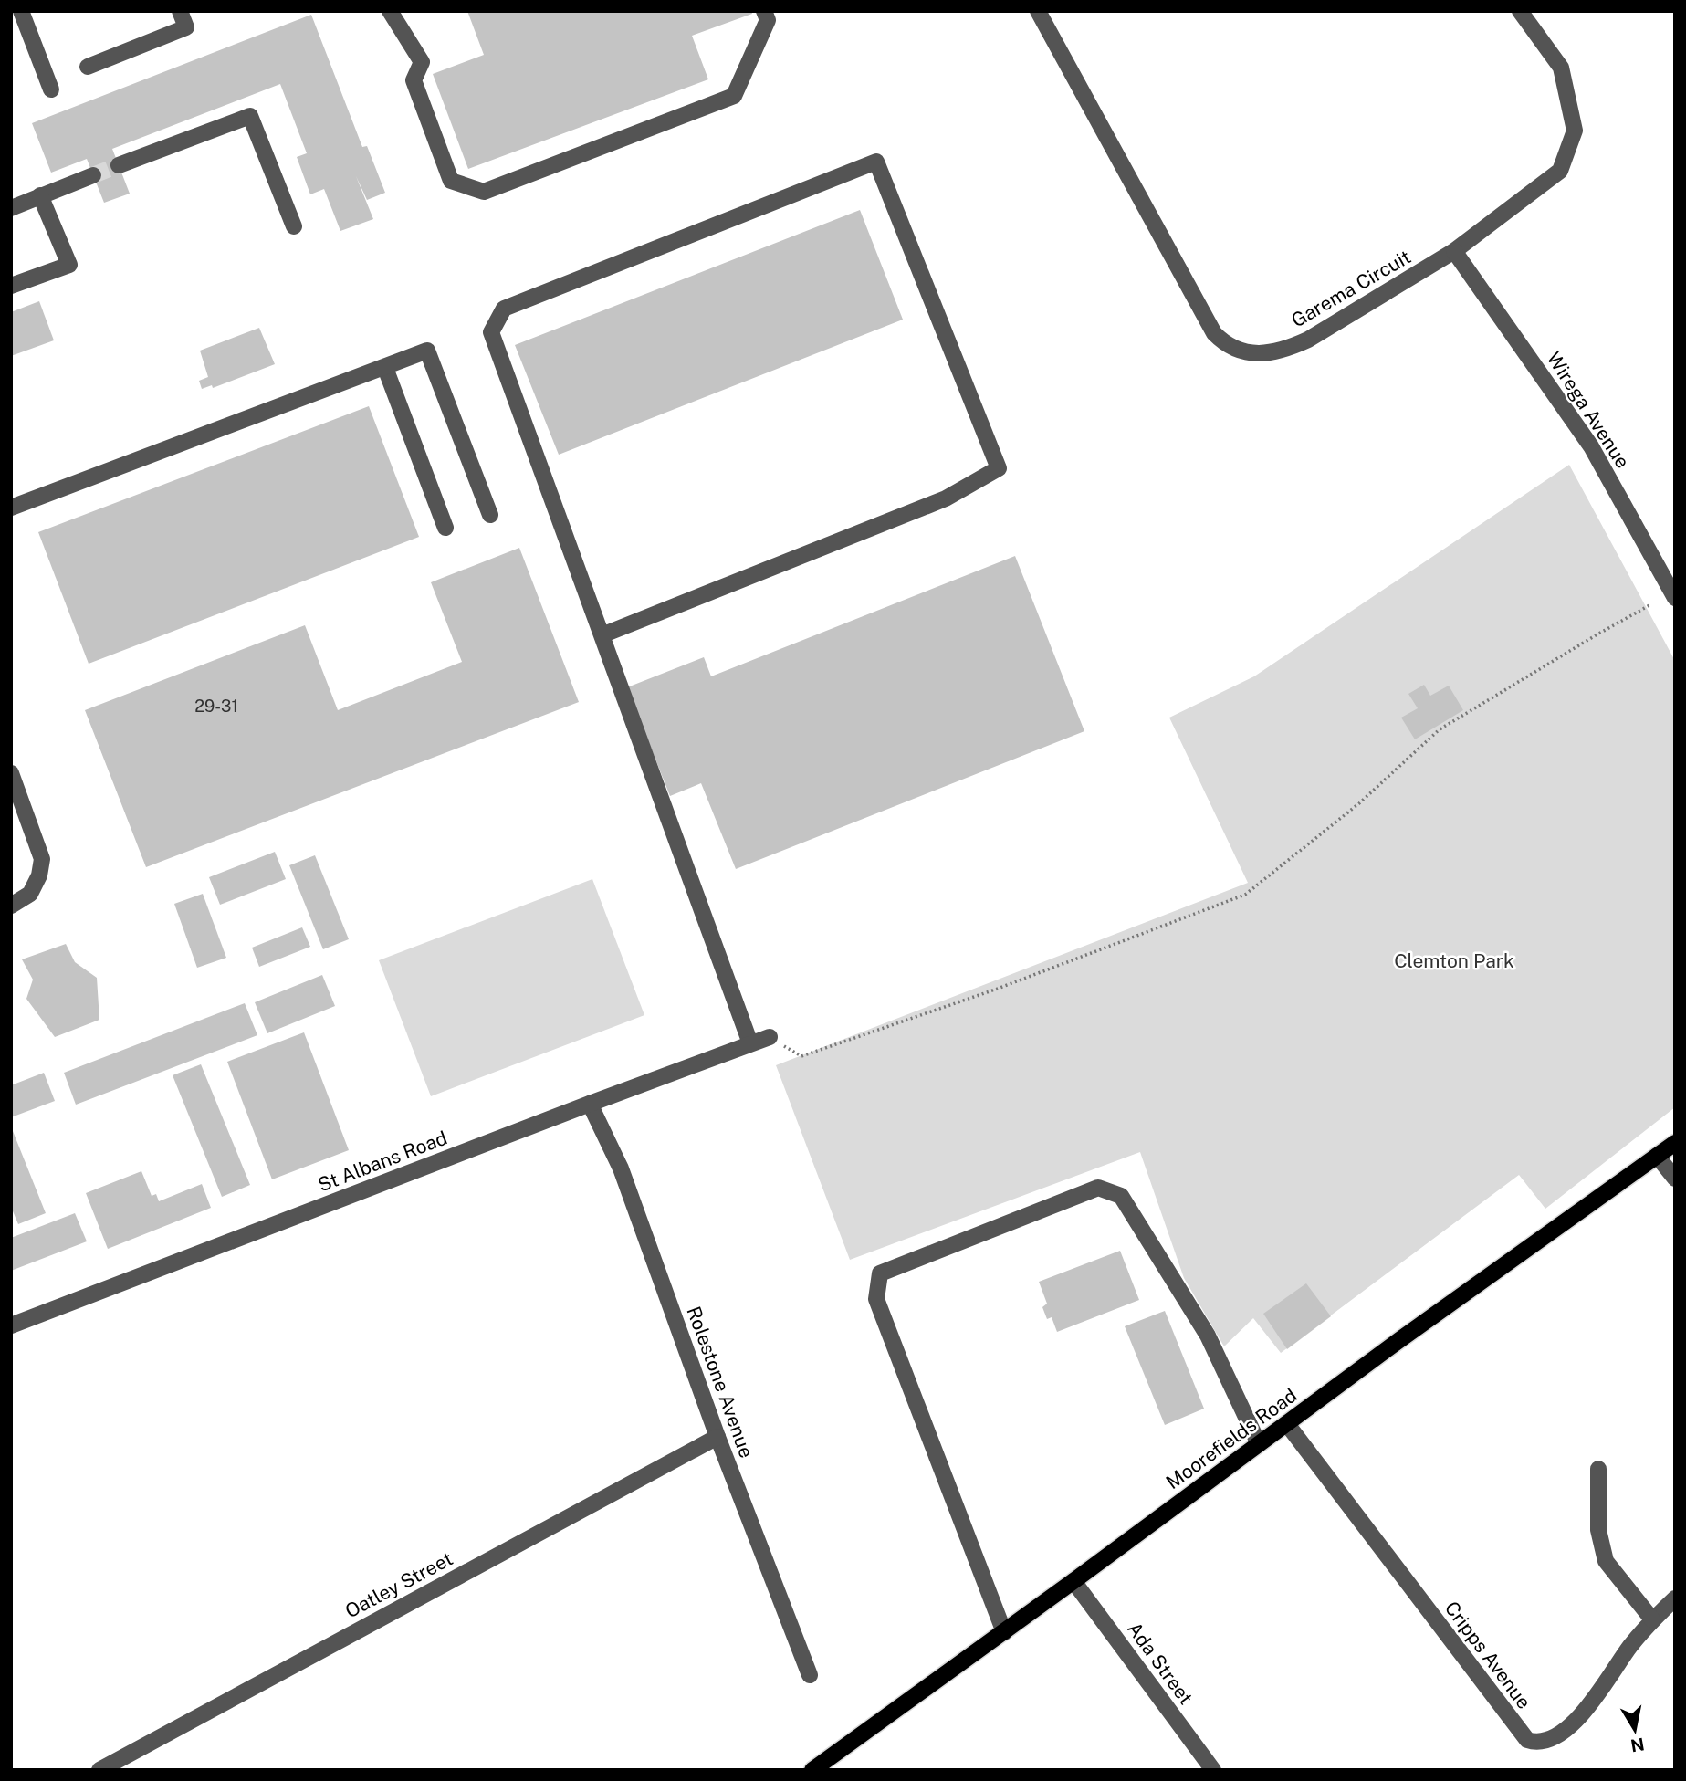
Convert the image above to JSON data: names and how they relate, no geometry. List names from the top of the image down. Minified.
{"streets":{"main road":["Moorefields Road"],"street":["Garema Circuit","Wirega Avenue","St Albans Road","Rolestone Avenue","Oatley Street","Cripps Avenue","Ada Street"]},"crossings":[["Garema Circuit","Wirega Avenue"],["St Albans Road","Rolestone Avenue"],["Rolestone Avenue","Oatley Street"],["Moorefields Road","Cripps Avenue"],["Moorefields Road","Ada Street"]],"parks":["Clemton Park"],"house_numbers":["29-31"],"north":"bottom"}
